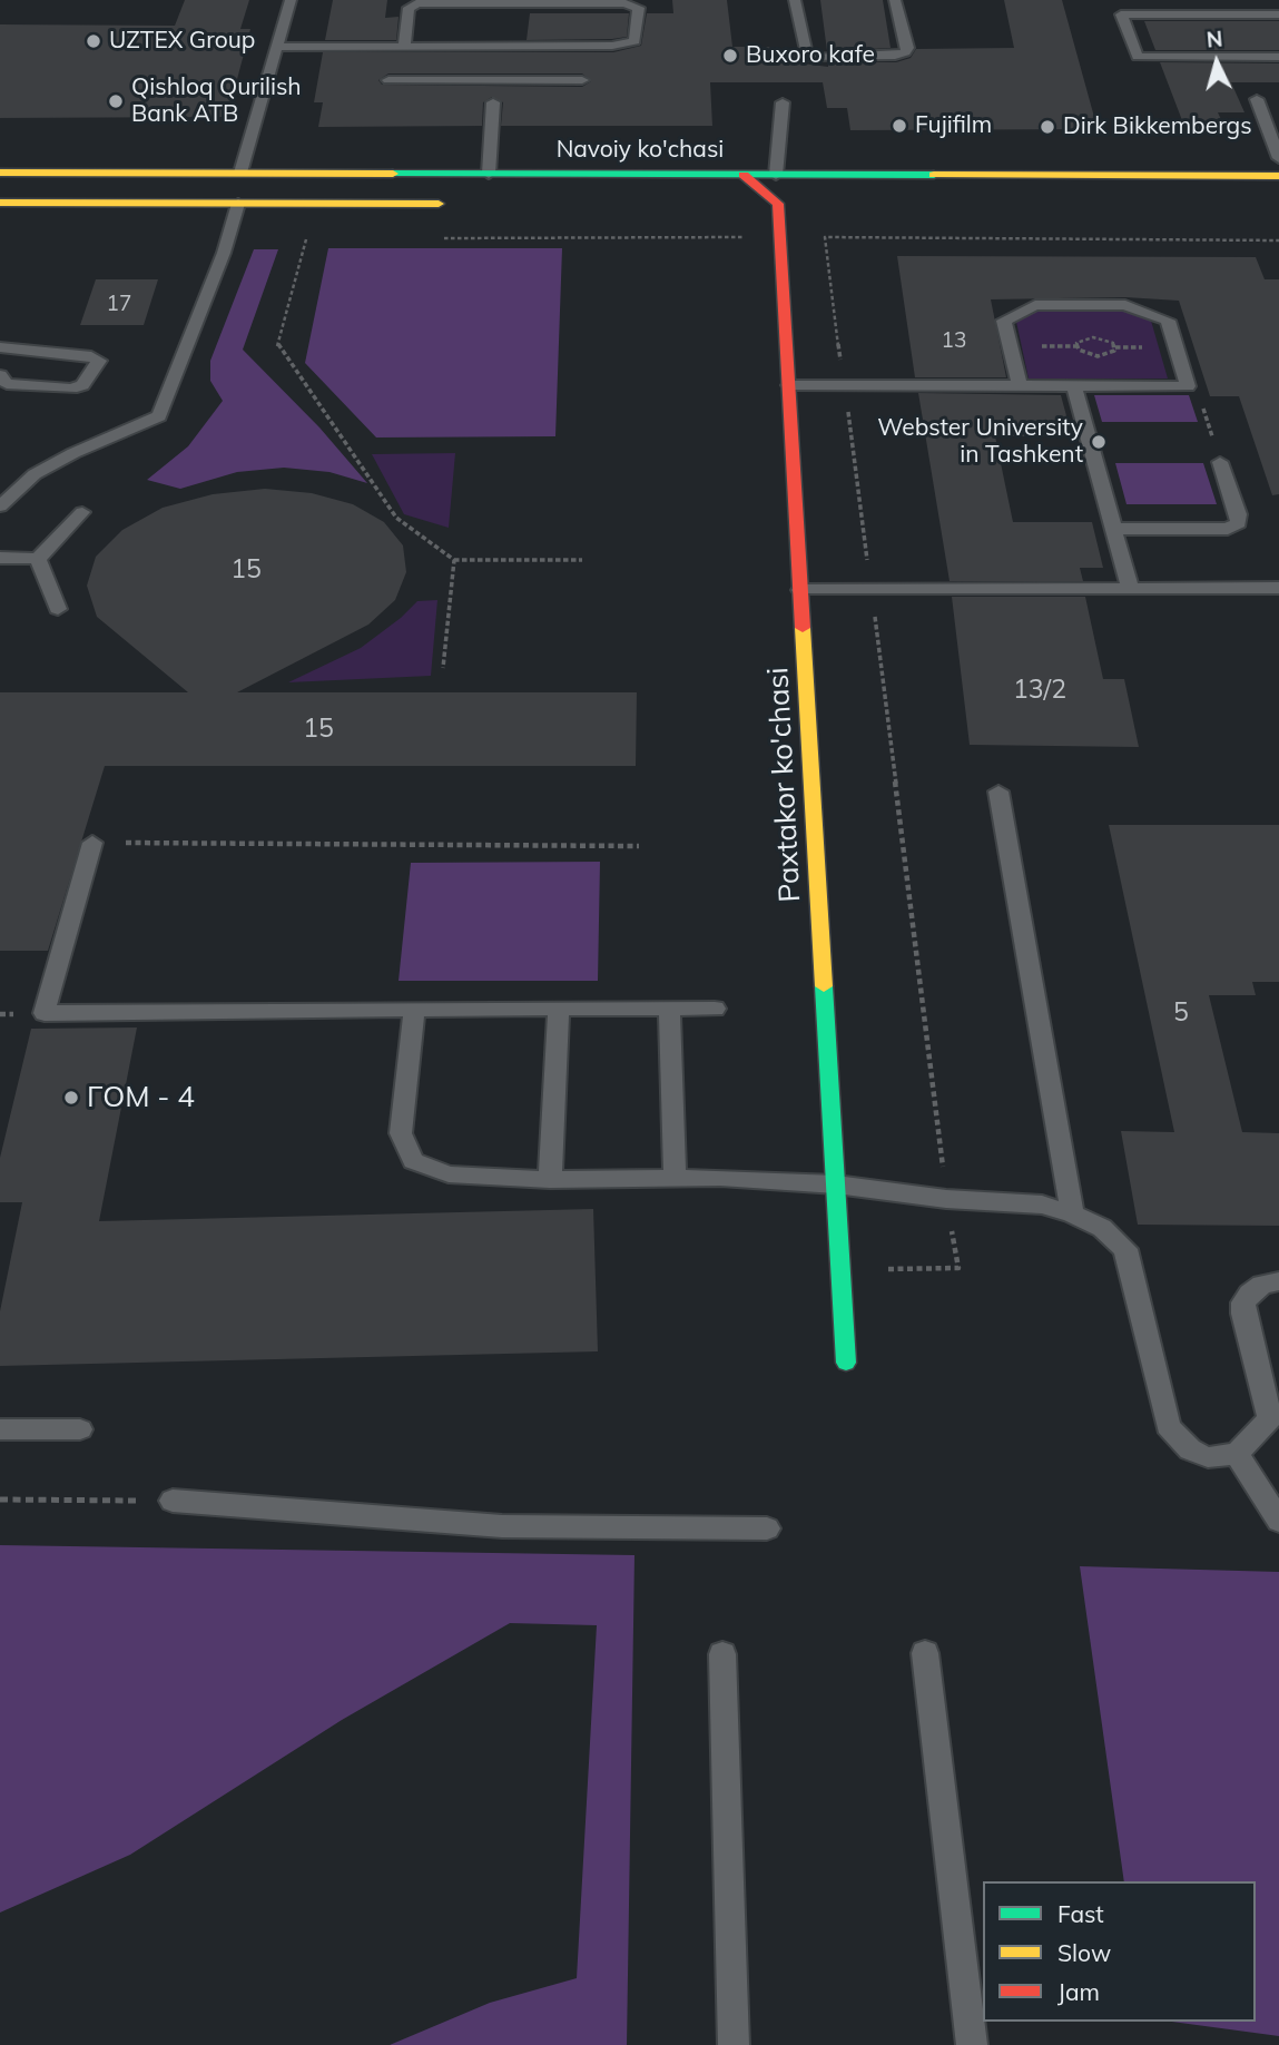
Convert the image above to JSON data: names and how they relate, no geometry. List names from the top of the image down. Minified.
{"streets":{"main road":["Navoiy ko'chasi","Paxtakor ko'chasi"]},"places":["UZTEX Group","Buxoro kafe","Qishloq Qurilish Bank ATB","Fujifilm","Dirk Bikkembergs","Webster University in Tashkent","ГОМ - 4"],"house_numbers":["17","13","15","13/2","15","5"],"legend":["Fast","Slow","Jam"],"north":"top"}
